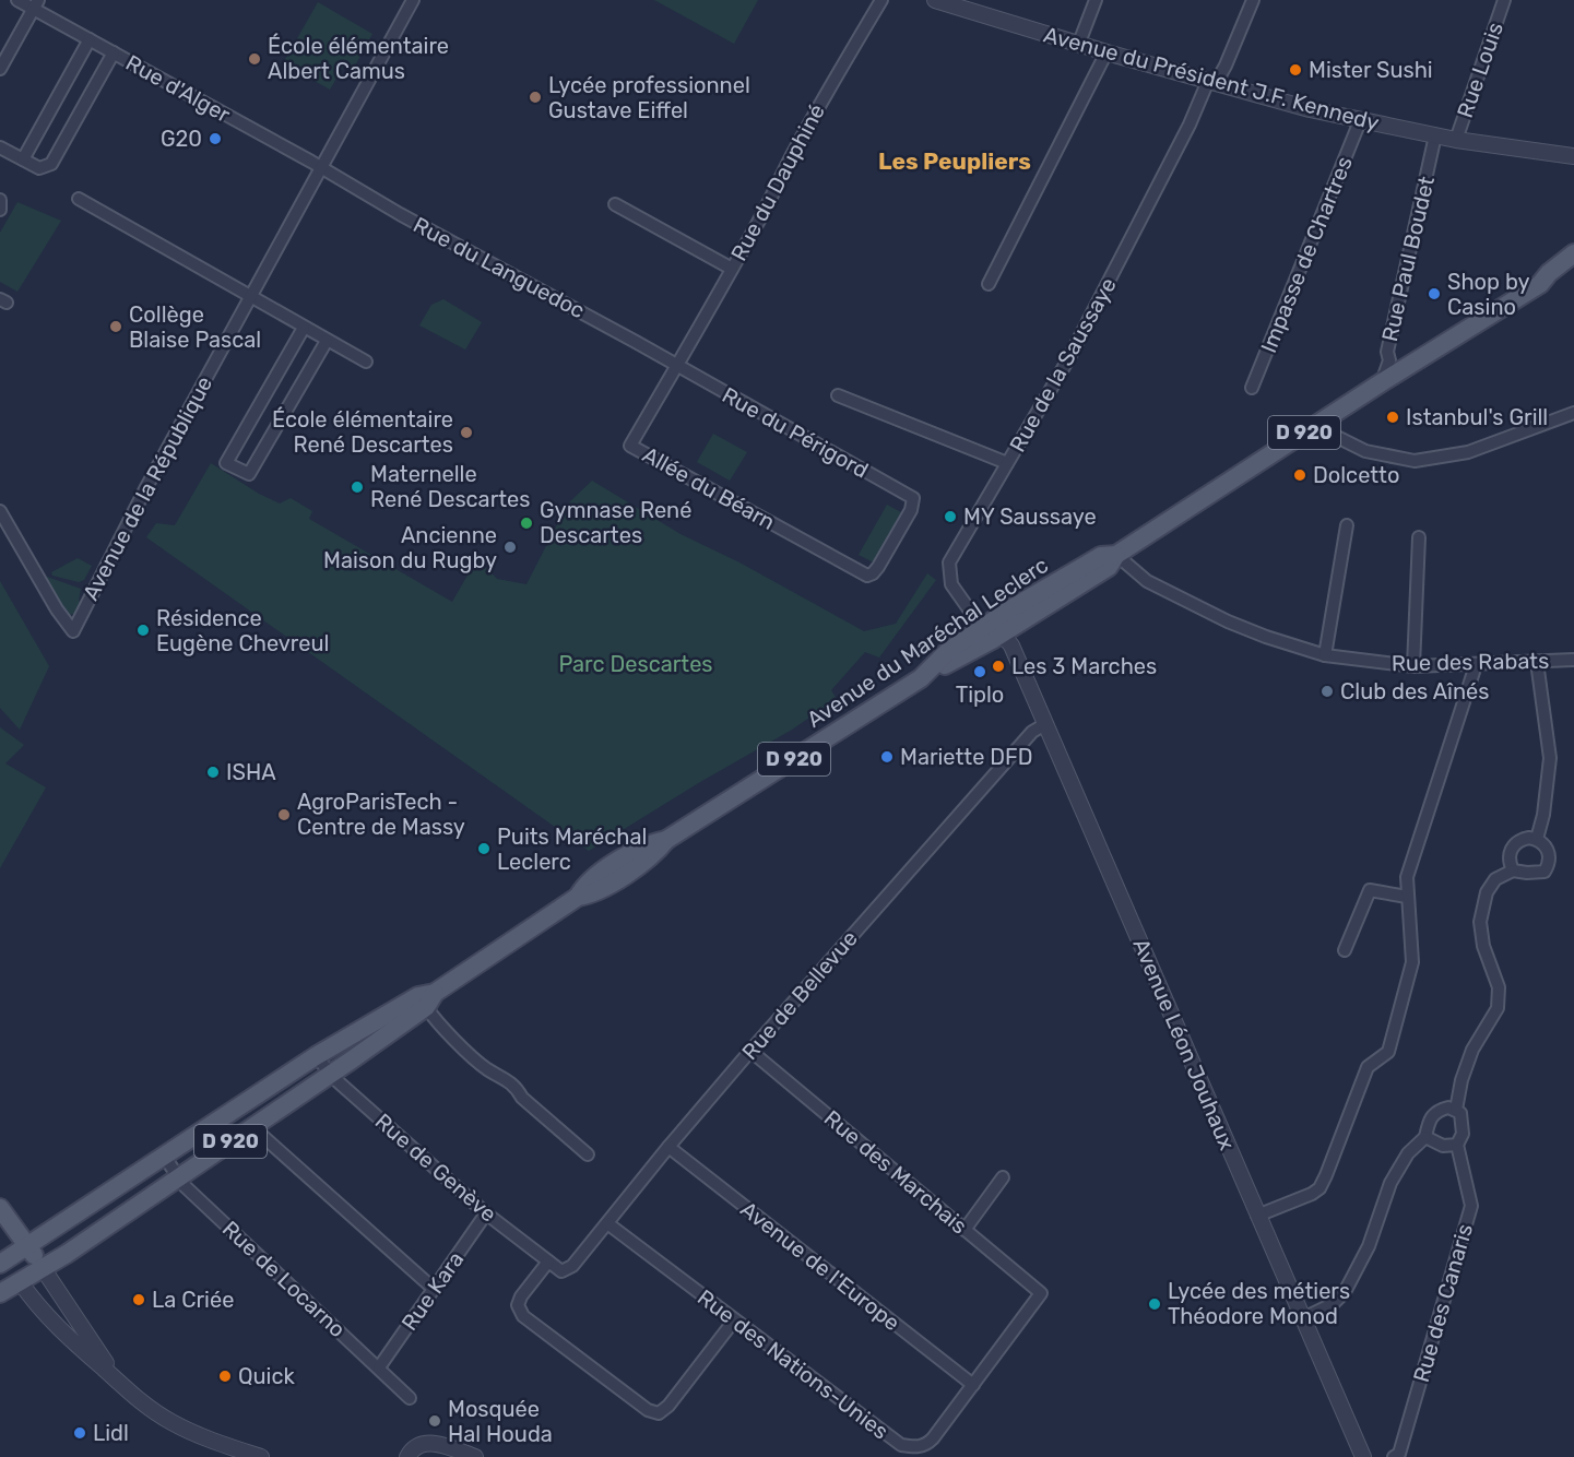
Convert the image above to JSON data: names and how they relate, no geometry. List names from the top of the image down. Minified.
{"streets":{"main road":["D 920","Avenue du Maréchal Leclerc"],"street":["Rue Louis","Avenue du Président J.F. Kennedy","Rue d'Alger","Rue du Dauphiné","Impasse de Chartres","Rue Paul Boudet","Rue du Languedoc","Rue de la Saussaye","Rue du Périgord","Avenue de la République","Allée du Béarn","Rue des Rabats","Rue de Bellevue","Avenue Léon Jouhaux","Rue de Genève","Rue des Marchais","Avenue de l'Europe","Rue de Locarno","Rue Kara","Rue des Canaris","Rue des Nations-Unies"]},"crossings":[["Rue Louis","Avenue du Président J.F. Kennedy"],["Avenue du Président J.F. Kennedy","Impasse de Chartres"],["Avenue du Président J.F. Kennedy","Rue Paul Boudet"],["Avenue du Président J.F. Kennedy","Rue de la Saussaye"],["Rue d'Alger","Rue du Languedoc"],["Rue d'Alger","Avenue de la République"],["Rue du Dauphiné","Rue du Languedoc"],["Rue du Dauphiné","Rue du Périgord"],["Rue du Dauphiné","Allée du Béarn"],["Rue Paul Boudet","D 920"],["Rue du Languedoc","Rue du Périgord"],["Rue du Languedoc","Avenue de la République"],["Rue du Languedoc","Allée du Béarn"],["Rue de la Saussaye","D 920"],["Rue de la Saussaye","Avenue du Maréchal Leclerc"],["Rue de la Saussaye","Avenue Léon Jouhaux"],["Rue du Périgord","Allée du Béarn"],["D 920","Avenue du Maréchal Leclerc"],["D 920","Rue des Rabats"],["D 920","Avenue Léon Jouhaux"],["Avenue du Maréchal Leclerc","Rue des Rabats"],["Avenue du Maréchal Leclerc","Avenue Léon Jouhaux"],["Avenue du Maréchal Leclerc","Rue de Genève"],["Avenue du Maréchal Leclerc","Rue de Locarno"],["Rue de Bellevue","Avenue Léon Jouhaux"],["Rue de Bellevue","Rue de Genève"],["Rue de Bellevue","Rue des Marchais"],["Rue de Bellevue","Avenue de l'Europe"],["Rue de Bellevue","Rue des Nations-Unies"],["Rue de Genève","Rue Kara"],["Rue des Marchais","Rue des Nations-Unies"],["Avenue de l'Europe","Rue des Nations-Unies"],["Rue de Locarno","Rue Kara"]],"districts":["Les Peupliers"],"parks":["Parc Descartes"],"places":["École élémentaire Albert Camus","Mister Sushi","Lycée professionnel Gustave Eiffel","G20","Shop by Casino","Collège Blaise Pascal","Istanbul's Grill","École élémentaire René Descartes","Dolcetto","Maternelle René Descartes","MY Saussaye","Gymnase René Descartes","Ancienne Maison du Rugby","Résidence Eugène Chevreul","Les 3 Marches","Tiplo","Club des Aînés","Mariette DFD","ISHA","AgroParisTech - Centre de Massy","Puits Maréchal Leclerc","La Criée","Lycée des métiers Théodore Monod","Quick","Mosquée Hal Houda","Lidl"]}
